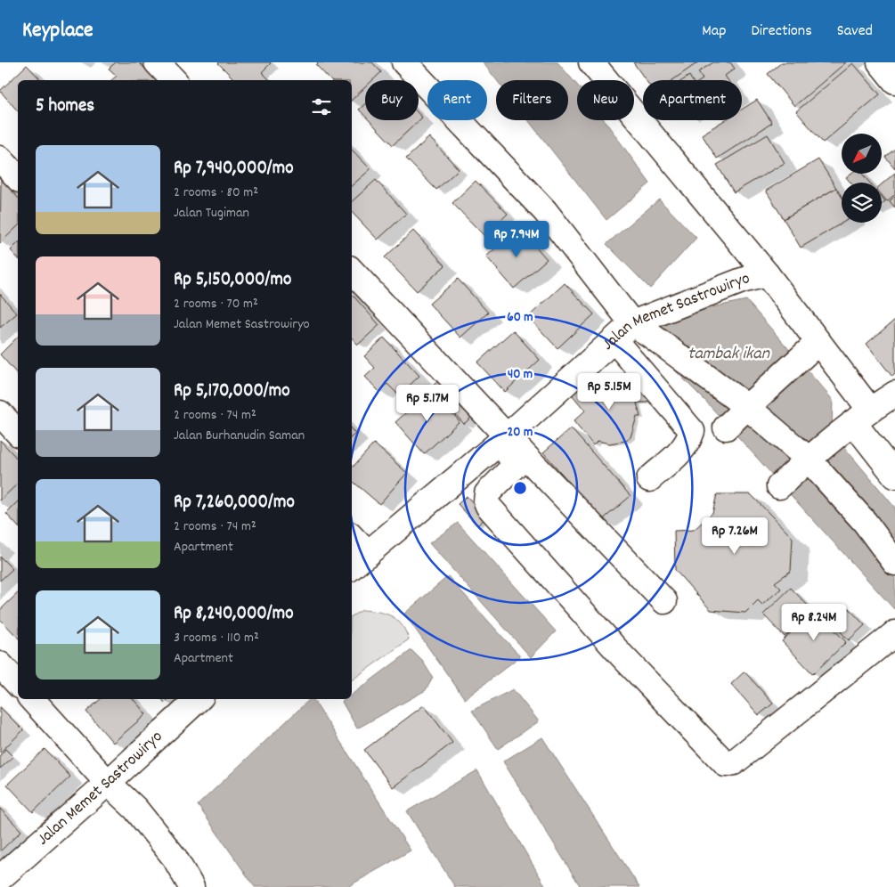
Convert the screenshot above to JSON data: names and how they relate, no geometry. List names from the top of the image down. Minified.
{"streets":{"street":["Jalan Memet Sastrowiryo"]},"water":["tambak ikan"],"north":"bottom left","page":{"header":"Keyplace","nav":["Map","Directions","Saved"],"chip":["Buy","Rent","Filters","New","Apartment"],"heading":"5 homes","list":[{"name":"Rp 7,940,000/mo","note":"2 rooms · 80 m² · Jalan Tugiman"},{"name":"Rp 5,150,000/mo","note":"2 rooms · 70 m² · Jalan Memet Sastrowiryo"},{"name":"Rp 5,170,000/mo","note":"2 rooms · 74 m² · Jalan Burhanudin Saman"},{"name":"Rp 7,260,000/mo","note":"2 rooms · 74 m² · Apartment"},{"name":"Rp 8,240,000/mo","note":"3 rooms · 110 m² · Apartment"}],"price":["Rp 7.94M","Rp 5.15M","Rp 5.17M","Rp 7.26M","Rp 8.24M"]},"rings":["60 m","40 m","20 m"]}
